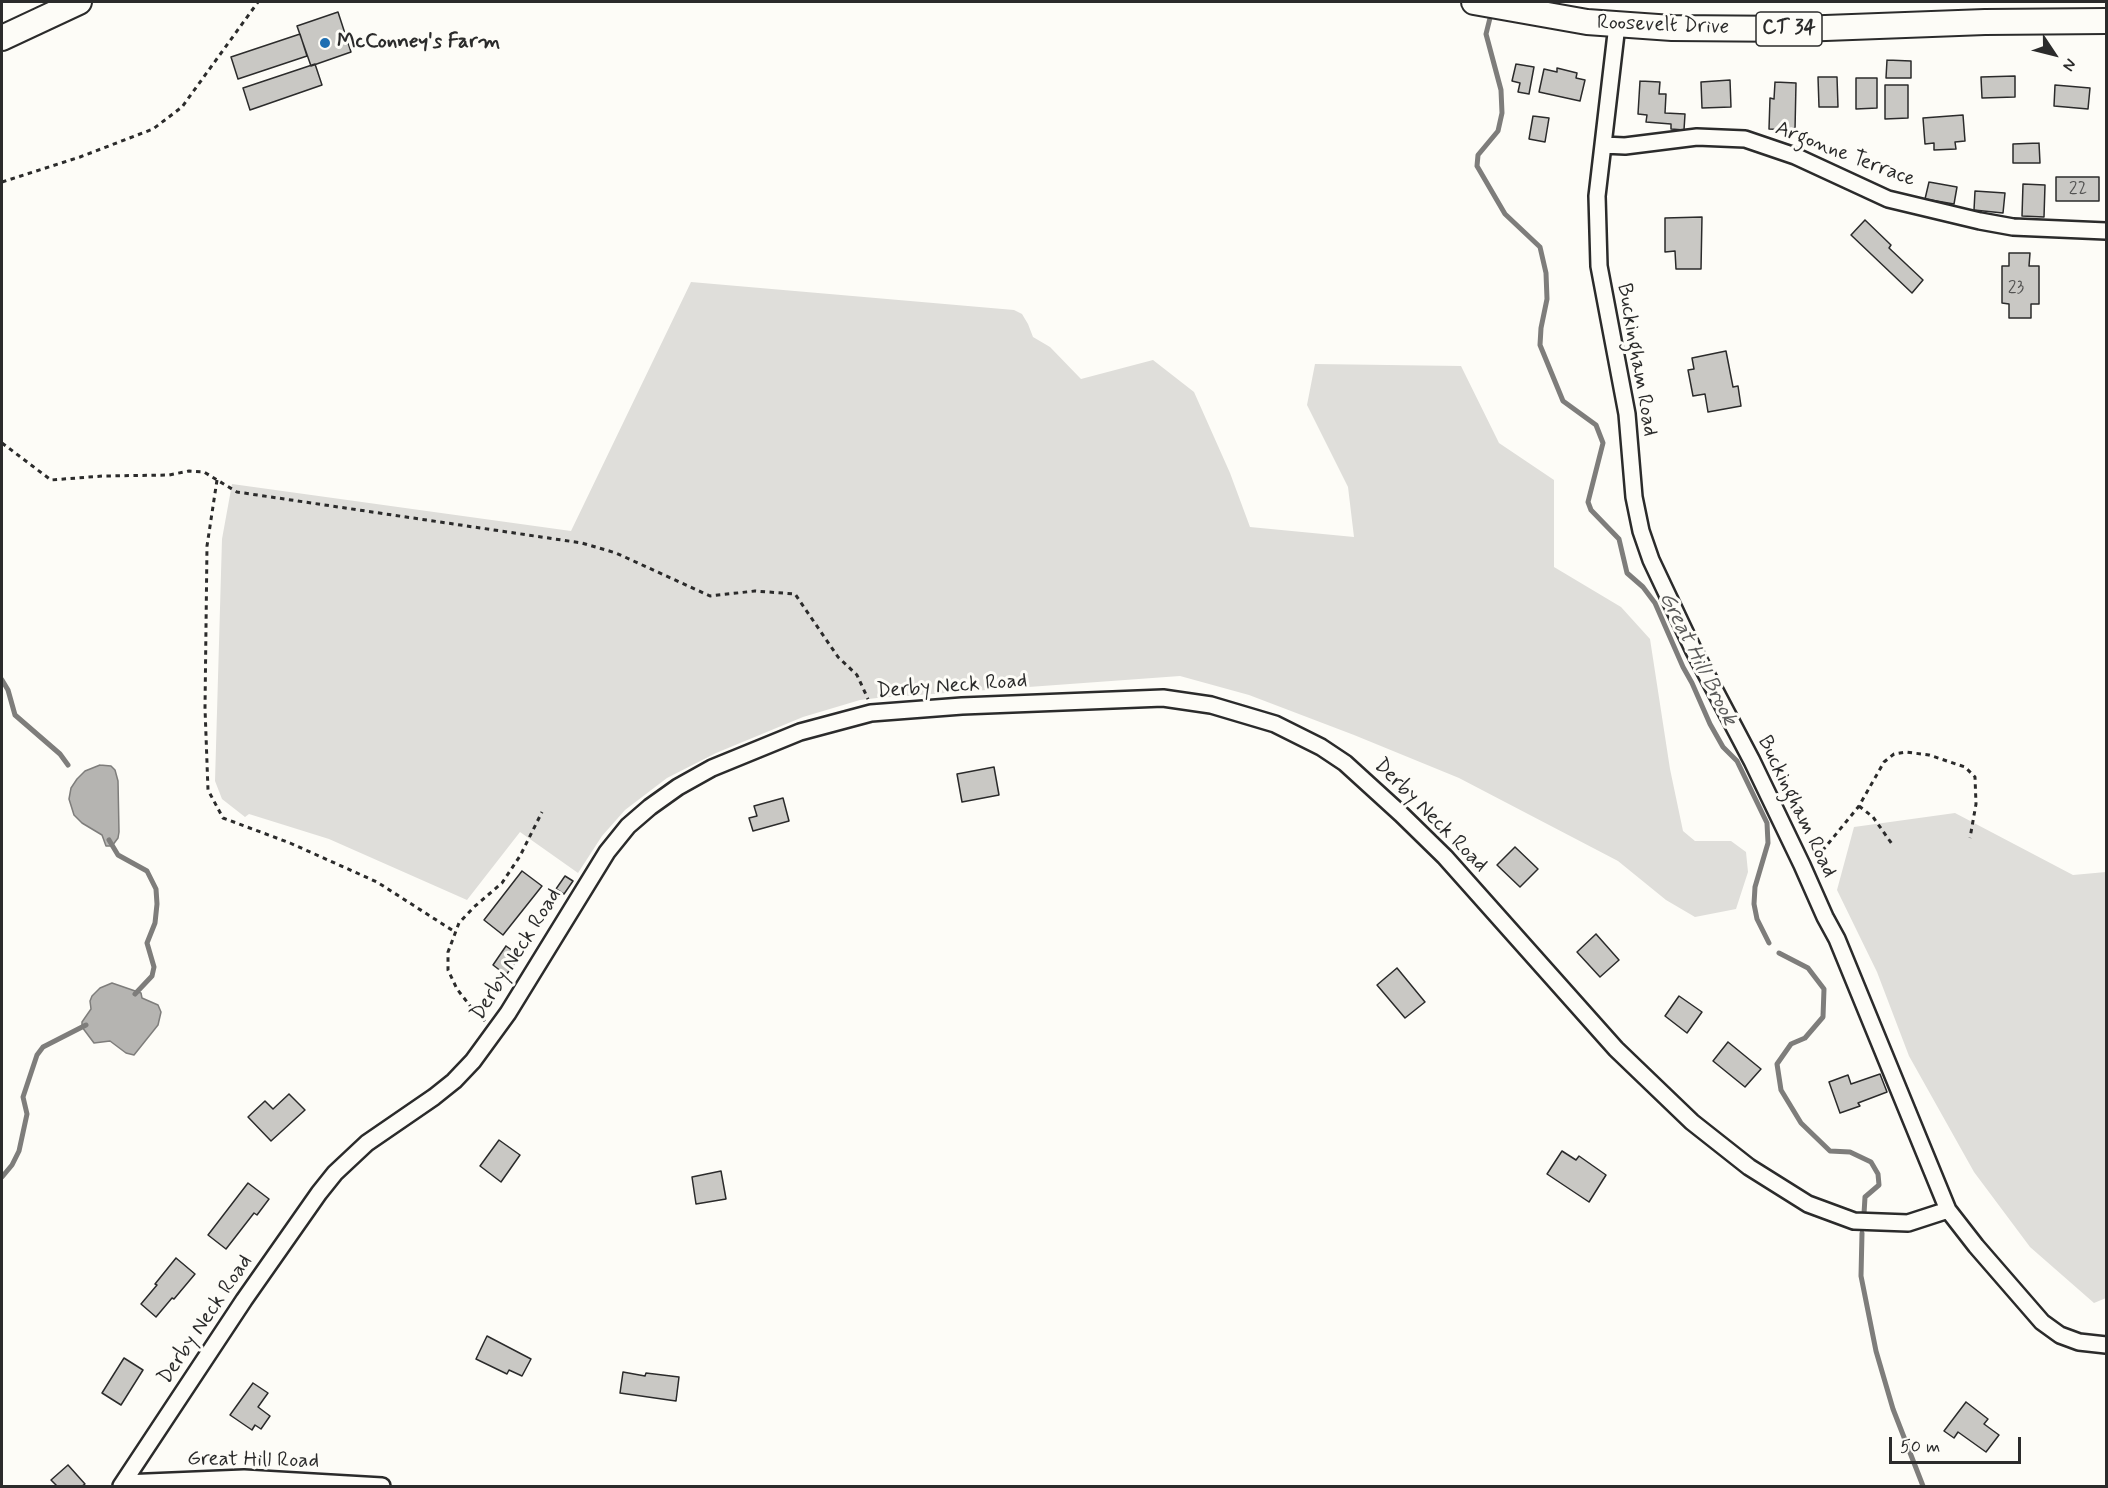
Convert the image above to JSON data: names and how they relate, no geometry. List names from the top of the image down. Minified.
{"streets":{"main road":["Roosevelt Drive","CT 34"],"street":["Argonne Terrace","Buckingham Road","Derby Neck Road","Great Hill Road"]},"crossings":[["Roosevelt Drive","Buckingham Road"],["Argonne Terrace","Buckingham Road"],["Buckingham Road","Derby Neck Road"],["Derby Neck Road","Great Hill Road"]],"water":["Great Hill Brook"],"places":["McConney's Farm"],"house_numbers":["22","23"],"scale_bar":"50 m","north":"bottom right"}
